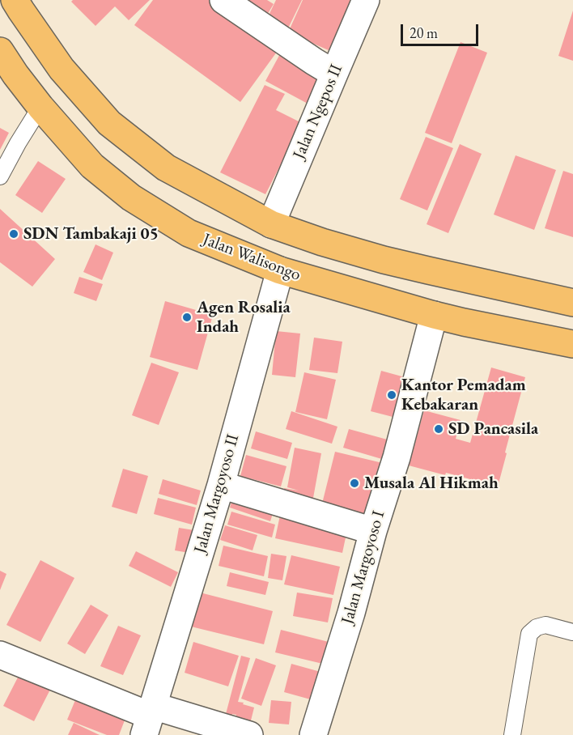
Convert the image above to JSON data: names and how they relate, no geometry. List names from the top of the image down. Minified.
{"streets":{"highway":["Jalan Walisongo"],"street":["Jalan Ngepos II","Jalan Margoyoso II","Jalan Margoyoso I"]},"crossings":[["Jalan Walisongo","Jalan Margoyoso II"],["Jalan Walisongo","Jalan Margoyoso I"]],"places":["SDN Tambakaji 05","Agen Rosalia Indah","Kantor Pemadam Kebakaran","SD Pancasila","Musala Al Hikmah"],"scale_bar":"20 m"}
